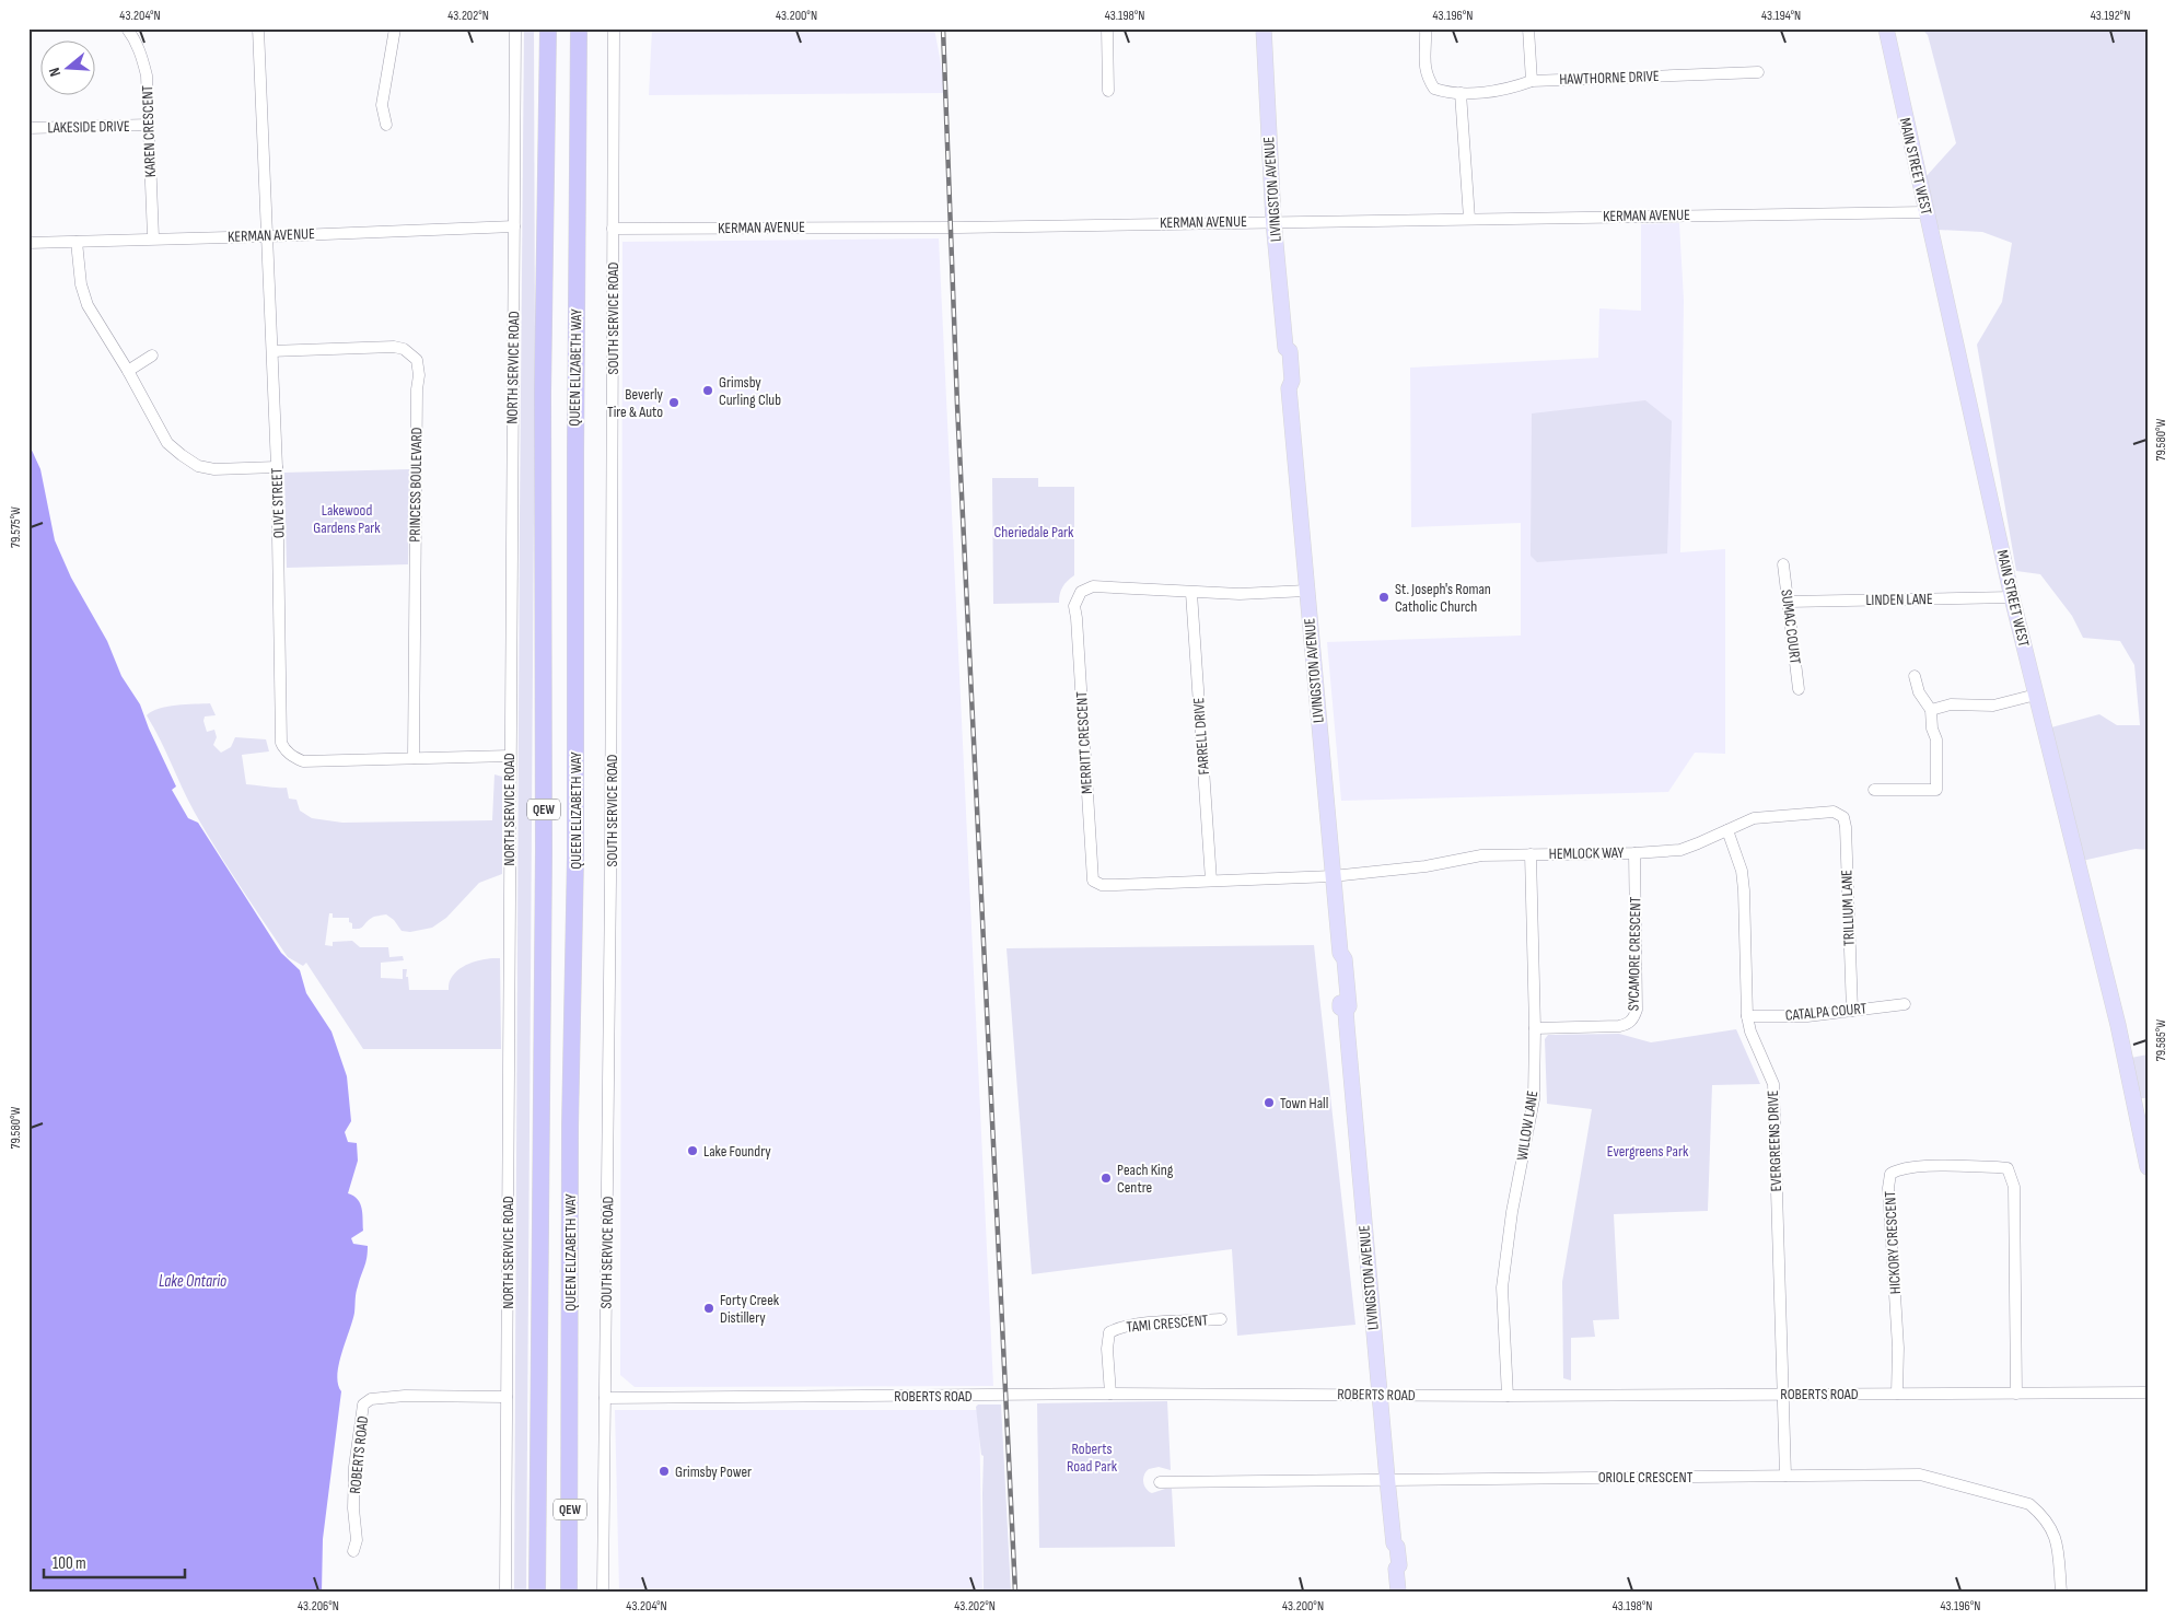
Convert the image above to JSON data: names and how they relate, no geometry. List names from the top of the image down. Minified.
{"streets":{"highway":["QUEEN ELIZABETH WAY","QEW"],"main road":["MAIN STREET WEST","LIVINGSTON AVENUE"],"street":["HAWTHORNE DRIVE","LAKESIDE DRIVE","KAREN CRESCENT","KERMAN AVENUE","SOUTH SERVICE ROAD","NORTH SERVICE ROAD","PRINCESS BOULEVARD","OLIVE STREET","LINDEN LANE","SUMAC COURT","FARRELL DRIVE","MERRITT CRESCENT","HEMLOCK WAY","TRILLIUM LANE","SYCAMORE CRESCENT","CATALPA COURT","WILLOW LANE","EVERGREENS DRIVE","HICKORY CRESCENT","TAMI CRESCENT","ROBERTS ROAD","ORIOLE CRESCENT"]},"crossings":[["LAKESIDE DRIVE","KAREN CRESCENT"],["KAREN CRESCENT","KERMAN AVENUE"],["MAIN STREET WEST","KERMAN AVENUE"],["MAIN STREET WEST","LINDEN LANE"],["LIVINGSTON AVENUE","KERMAN AVENUE"],["LIVINGSTON AVENUE","MERRITT CRESCENT"],["LIVINGSTON AVENUE","HEMLOCK WAY"],["LIVINGSTON AVENUE","ROBERTS ROAD"],["LIVINGSTON AVENUE","ORIOLE CRESCENT"],["KERMAN AVENUE","SOUTH SERVICE ROAD"],["KERMAN AVENUE","NORTH SERVICE ROAD"],["KERMAN AVENUE","OLIVE STREET"],["SOUTH SERVICE ROAD","ROBERTS ROAD"],["NORTH SERVICE ROAD","OLIVE STREET"],["NORTH SERVICE ROAD","ROBERTS ROAD"],["PRINCESS BOULEVARD","OLIVE STREET"],["LINDEN LANE","SUMAC COURT"],["FARRELL DRIVE","MERRITT CRESCENT"],["MERRITT CRESCENT","HEMLOCK WAY"],["HEMLOCK WAY","TRILLIUM LANE"],["HEMLOCK WAY","SYCAMORE CRESCENT"],["HEMLOCK WAY","WILLOW LANE"],["HEMLOCK WAY","EVERGREENS DRIVE"],["TRILLIUM LANE","CATALPA COURT"],["SYCAMORE CRESCENT","WILLOW LANE"],["CATALPA COURT","EVERGREENS DRIVE"],["WILLOW LANE","ROBERTS ROAD"],["EVERGREENS DRIVE","ROBERTS ROAD"],["EVERGREENS DRIVE","ORIOLE CRESCENT"],["HICKORY CRESCENT","ROBERTS ROAD"],["TAMI CRESCENT","ROBERTS ROAD"]],"water":["Lake Ontario"],"parks":["Lakewood Gardens Park","Cheriedale Park","Evergreens Park","Roberts Road Park"],"places":["Grimsby Curling Club","Beverly Tire & Auto","St. Joseph's Roman Catholic Church","Town Hall","Lake Foundry","Peach King Centre","Forty Creek Distillery","Grimsby Power"],"scale_bar":"100 m","north":"left","coordinates":["43.204°N","43.202°N","43.200°N","43.198°N","43.196°N","43.194°N","43.192°N","79.580°W","79.575°W","79.585°W","43.206°N"]}
